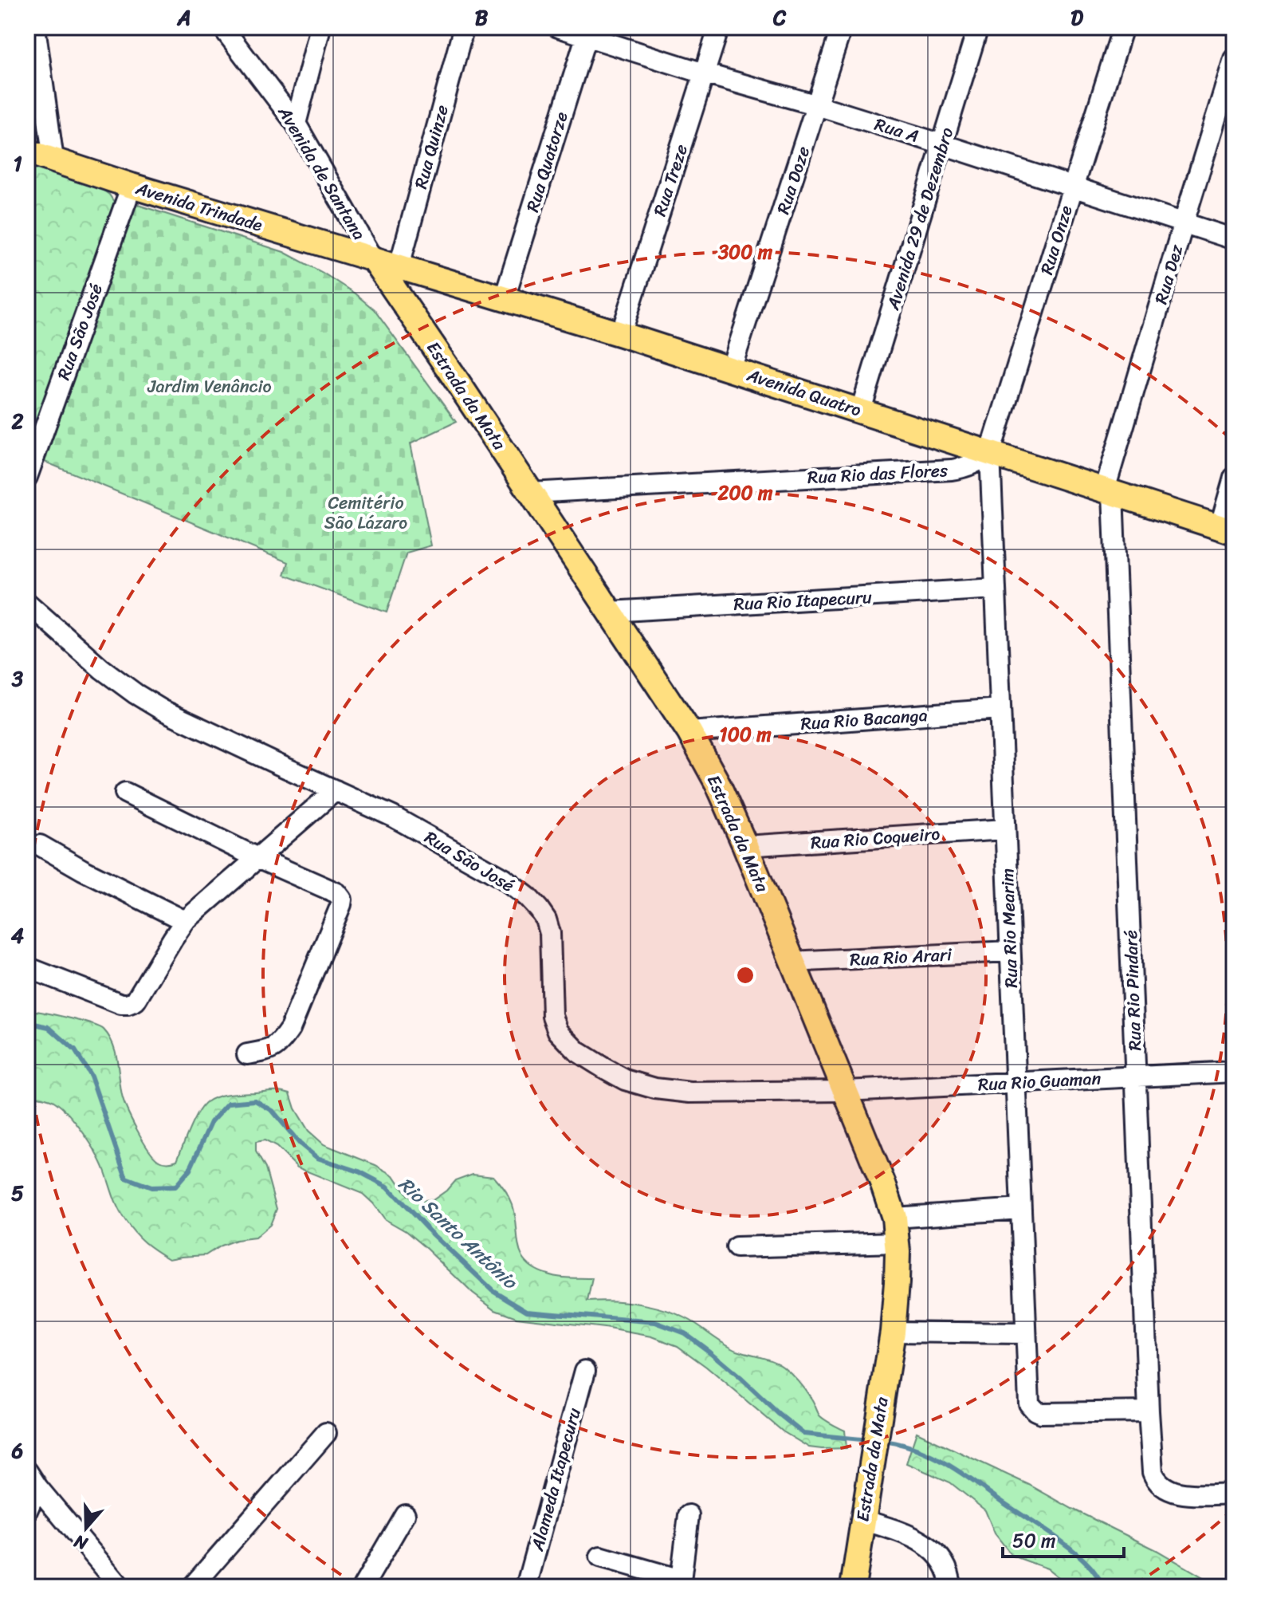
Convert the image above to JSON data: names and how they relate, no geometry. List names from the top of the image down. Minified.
{"streets":{"main road":["Avenida Trindade","Avenida Quatro","Estrada da Mata"],"street":["Rua A","Rua Quinze","Rua Quatorze","Avenida de Santana","Rua Treze","Rua Doze","Avenida 29 de Dezembro","Rua Onze","Rua Dez","Rua São José","Rua Rio das Flores","Rua Rio Itapecuru","Rua Rio Bacanga","Rua Rio Coqueiro","Rua Rio Mearim","Rua Rio Arari","Rua Rio Pindaré","Rua Rio Guaman","Alameda Itapecuru"]},"crossings":[["Rua A","Rua Quatorze"],["Rua A","Rua Treze"],["Rua A","Rua Doze"],["Rua A","Avenida 29 de Dezembro"],["Rua A","Rua Onze"],["Rua A","Rua Dez"],["Rua Quinze","Avenida Quatro"],["Rua Quatorze","Avenida Quatro"],["Avenida de Santana","Avenida Trindade"],["Avenida de Santana","Avenida Quatro"],["Avenida de Santana","Estrada da Mata"],["Rua Treze","Avenida Quatro"],["Rua Doze","Avenida Quatro"],["Avenida Trindade","Rua São José"],["Avenida Trindade","Avenida Quatro"],["Avenida Trindade","Estrada da Mata"],["Avenida 29 de Dezembro","Avenida Quatro"],["Rua Onze","Avenida Quatro"],["Rua Onze","Rua Rio das Flores"],["Rua Onze","Rua Rio Mearim"],["Rua Dez","Avenida Quatro"],["Rua Dez","Rua Rio Pindaré"],["Rua São José","Estrada da Mata"],["Rua São José","Rua Rio Guaman"],["Avenida Quatro","Estrada da Mata"],["Avenida Quatro","Rua Rio das Flores"],["Avenida Quatro","Rua Rio Mearim"],["Avenida Quatro","Rua Rio Pindaré"],["Estrada da Mata","Rua Rio das Flores"],["Estrada da Mata","Rua Rio Itapecuru"],["Estrada da Mata","Rua Rio Bacanga"],["Estrada da Mata","Rua Rio Coqueiro"],["Estrada da Mata","Rua Rio Arari"],["Estrada da Mata","Rua Rio Guaman"],["Rua Rio das Flores","Rua Rio Mearim"],["Rua Rio Itapecuru","Rua Rio Mearim"],["Rua Rio Bacanga","Rua Rio Mearim"],["Rua Rio Coqueiro","Rua Rio Mearim"],["Rua Rio Mearim","Rua Rio Arari"],["Rua Rio Mearim","Rua Rio Pindaré"],["Rua Rio Mearim","Rua Rio Guaman"],["Rua Rio Pindaré","Rua Rio Guaman"]],"water":["Rio Santo Antônio"],"parks":["Jardim Venâncio","Cemitério São Lázaro"],"scale_bar":"50 m","north":"bottom","grid":{"columns":["A","B","C","D"],"rows":["1","2","3","4","5","6"]},"rings":["300 m","200 m","100 m"]}
